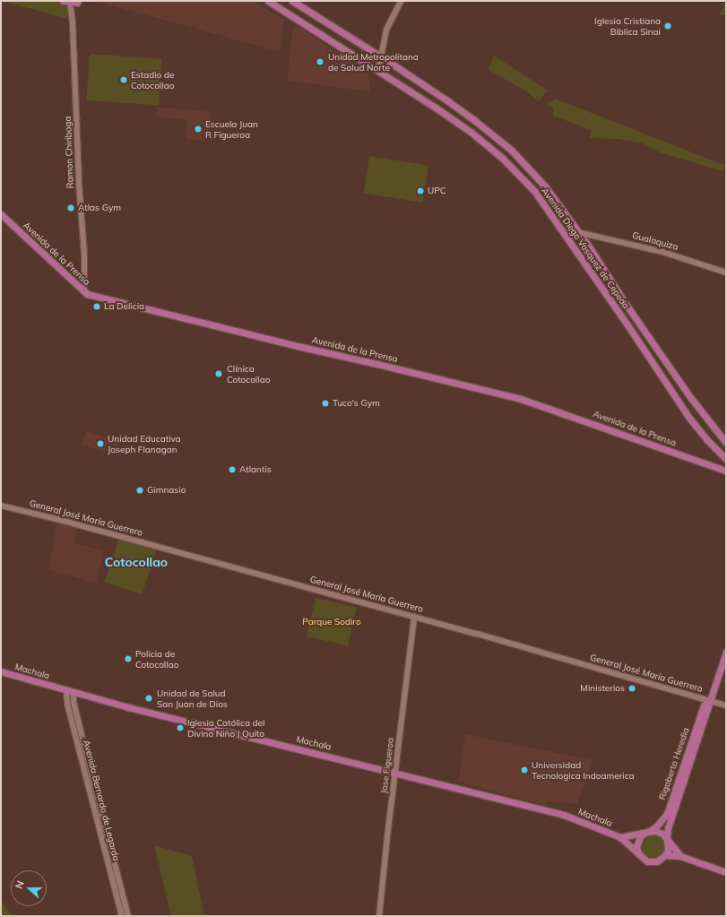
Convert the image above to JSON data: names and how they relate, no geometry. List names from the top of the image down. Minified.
{"streets":{"main road":["Avenida Diego Vasquez de Cepeda","Avenida de la Prensa","Machala","Rigoberto Heredia"],"street":["Ramon Chiriboga","Gualaquiza","General José María Guerrero","Jose Figueroa","Avenida Bernardo de Legarda"]},"crossings":[["Ramon Chiriboga","Avenida de la Prensa"],["Gualaquiza","Avenida Diego Vasquez de Cepeda"],["General José María Guerrero","Rigoberto Heredia"],["General José María Guerrero","Jose Figueroa"],["Machala","Rigoberto Heredia"],["Machala","Jose Figueroa"],["Machala","Avenida Bernardo de Legarda"]],"districts":["Cotocollao"],"parks":["Parque Sodiro"],"places":["Iglesia Cristiana Biblica Sinai","Unidad Metropolitana de Salud Norte","Estadio de Cotocollao","Escuela Juan R Figueroa","UPC","Atlas Gym","La Delicia","Clínica Cotocollao","Tuco's Gym","Unidad Educativa Joseph Flanagan","Atlantis","Gimnasio","Policia de Cotocollao","Ministerios","Unidad de Salud San Juan de Dios","Iglesia Católica del Divino Niño | Quito","Universidad Tecnologica Indoamerica"],"north":"left"}
